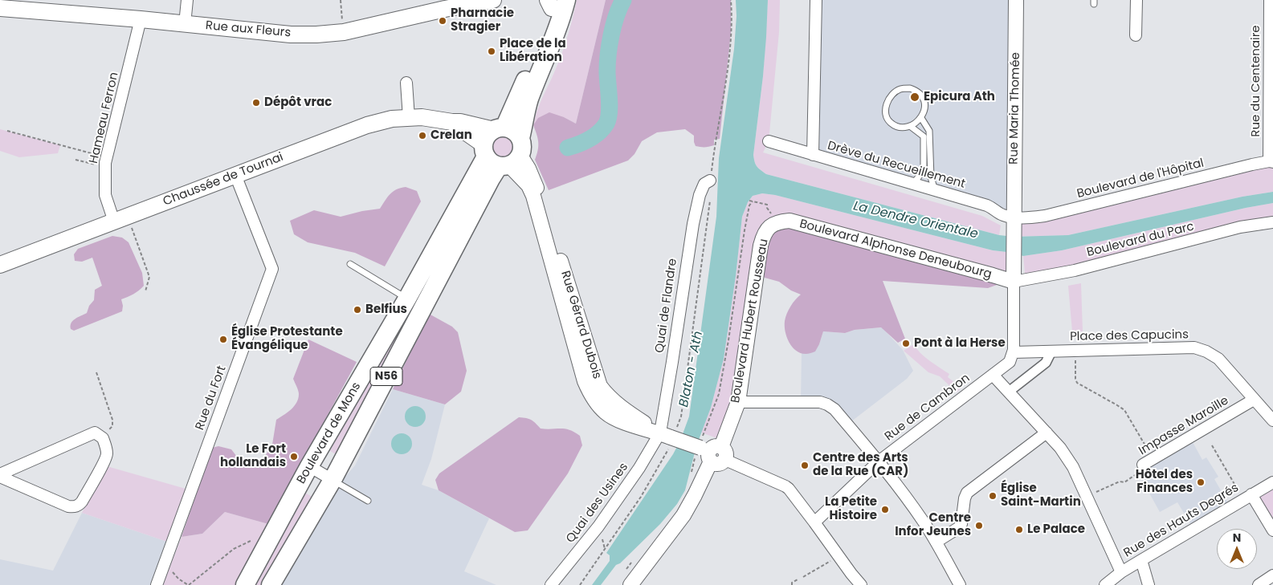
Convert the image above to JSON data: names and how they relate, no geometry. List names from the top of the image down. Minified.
{"streets":{"main road":["Rue aux Fleurs","Chaussée de Tournai","N56","Boulevard de Mons"],"street":["Rue du Centenaire","Rue Maria Thomée","Hameau Ferron","Drève du Recueillement","Boulevard de l'Hôpital","Boulevard du Parc","Boulevard Alphonse Deneubourg","Quai de Flandre","Boulevard Hubert Rousseau","Rue Gérard Dubois","Place des Capucins","Rue du Fort","Rue de Cambron","Impasse Maroille","Quai des Usines","Rue des Hauts Degrés"]},"crossings":[["Rue aux Fleurs","Hameau Ferron"],["Rue du Centenaire","Boulevard de l'Hôpital"],["Rue Maria Thomée","Drève du Recueillement"],["Rue Maria Thomée","Boulevard de l'Hôpital"],["Rue Maria Thomée","Boulevard du Parc"],["Rue Maria Thomée","Boulevard Alphonse Deneubourg"],["Hameau Ferron","Chaussée de Tournai"],["Drève du Recueillement","Boulevard de l'Hôpital"],["Chaussée de Tournai","Rue Gérard Dubois"],["Chaussée de Tournai","N56"],["Chaussée de Tournai","Rue du Fort"],["Chaussée de Tournai","Boulevard de Mons"],["Boulevard du Parc","Boulevard Alphonse Deneubourg"],["Boulevard Alphonse Deneubourg","Boulevard Hubert Rousseau"],["Quai de Flandre","Rue Gérard Dubois"],["Quai de Flandre","Quai des Usines"],["Boulevard Hubert Rousseau","Rue Gérard Dubois"],["Rue Gérard Dubois","N56"],["Rue Gérard Dubois","Boulevard de Mons"],["Rue Gérard Dubois","Quai des Usines"],["Place des Capucins","Rue de Cambron"],["Place des Capucins","Impasse Maroille"],["N56","Boulevard de Mons"]],"water":["La Dendre Orientale","Blaton - Ath"],"places":["Pharnacie Stragier","Place de la Libération","Epicura Ath","Dépôt vrac","Crelan","Belfius","Église Protestante Évangélique","Pont à la Herse","Le Fort hollandais","Centre des Arts de la Rue (CAR)","Hôtel des Finances","Église Saint-Martin","La Petite Histoire","Centre Infor Jeunes","Le Palace"],"north":"top"}
